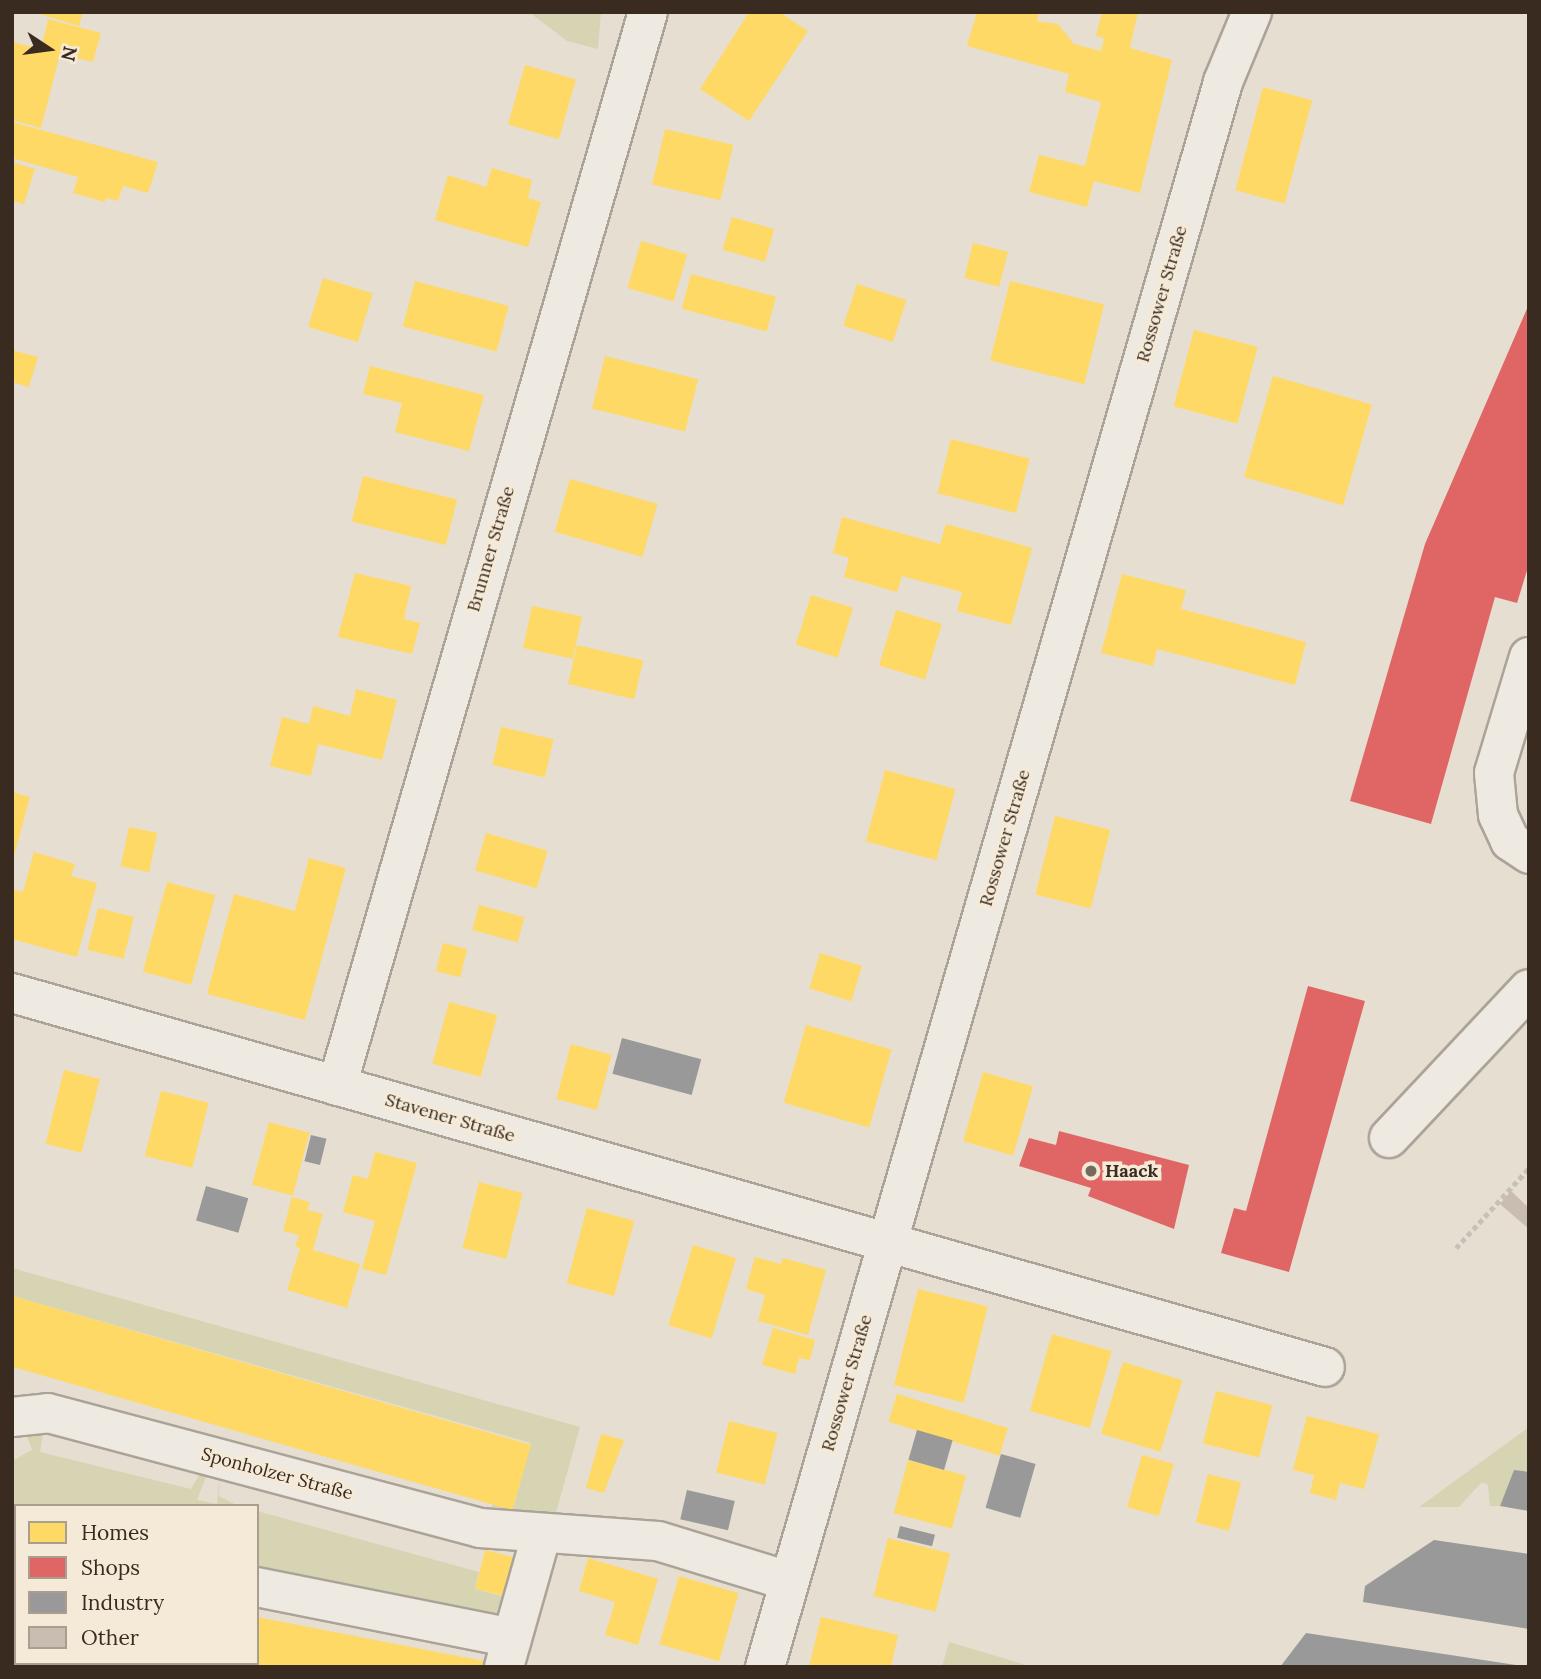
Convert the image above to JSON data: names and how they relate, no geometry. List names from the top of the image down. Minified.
{"streets":{"street":["Rossower Straße","Brunner Straße","Stavener Straße","Sponholzer Straße"]},"crossings":[["Rossower Straße","Stavener Straße"],["Rossower Straße","Sponholzer Straße"],["Brunner Straße","Stavener Straße"]],"places":["Haack"],"legend":["Homes","Shops","Industry","Other"],"north":"right"}
